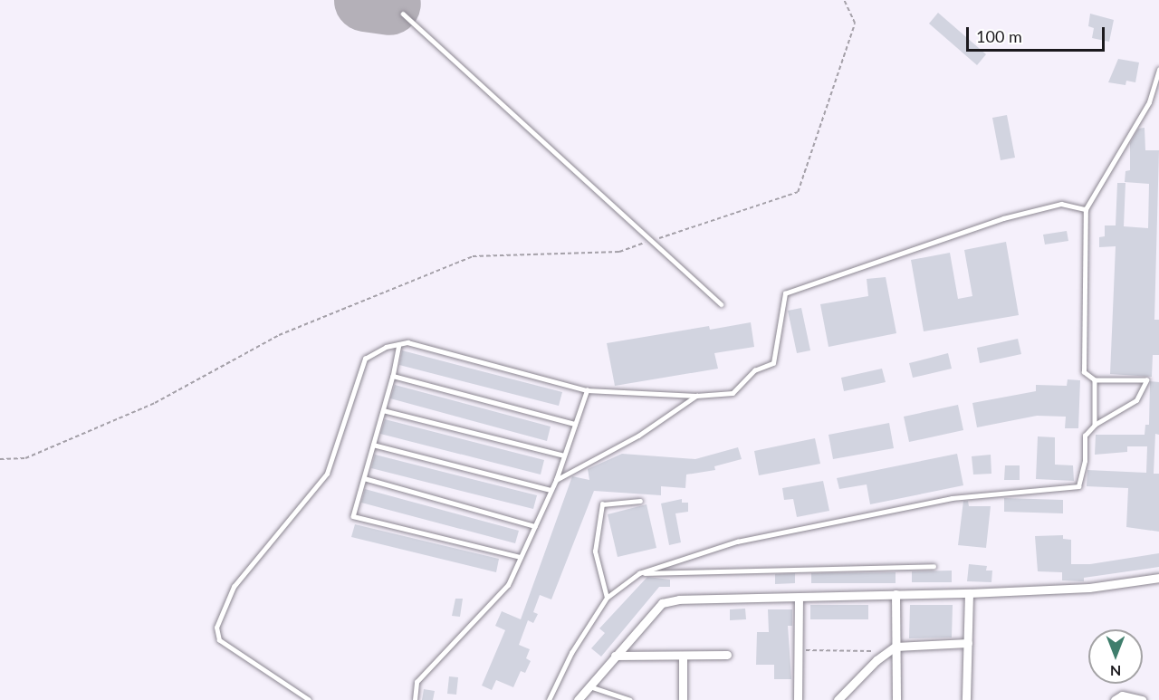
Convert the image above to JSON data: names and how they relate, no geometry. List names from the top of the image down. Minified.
{"scale_bar":"100 m","north":"bottom"}
